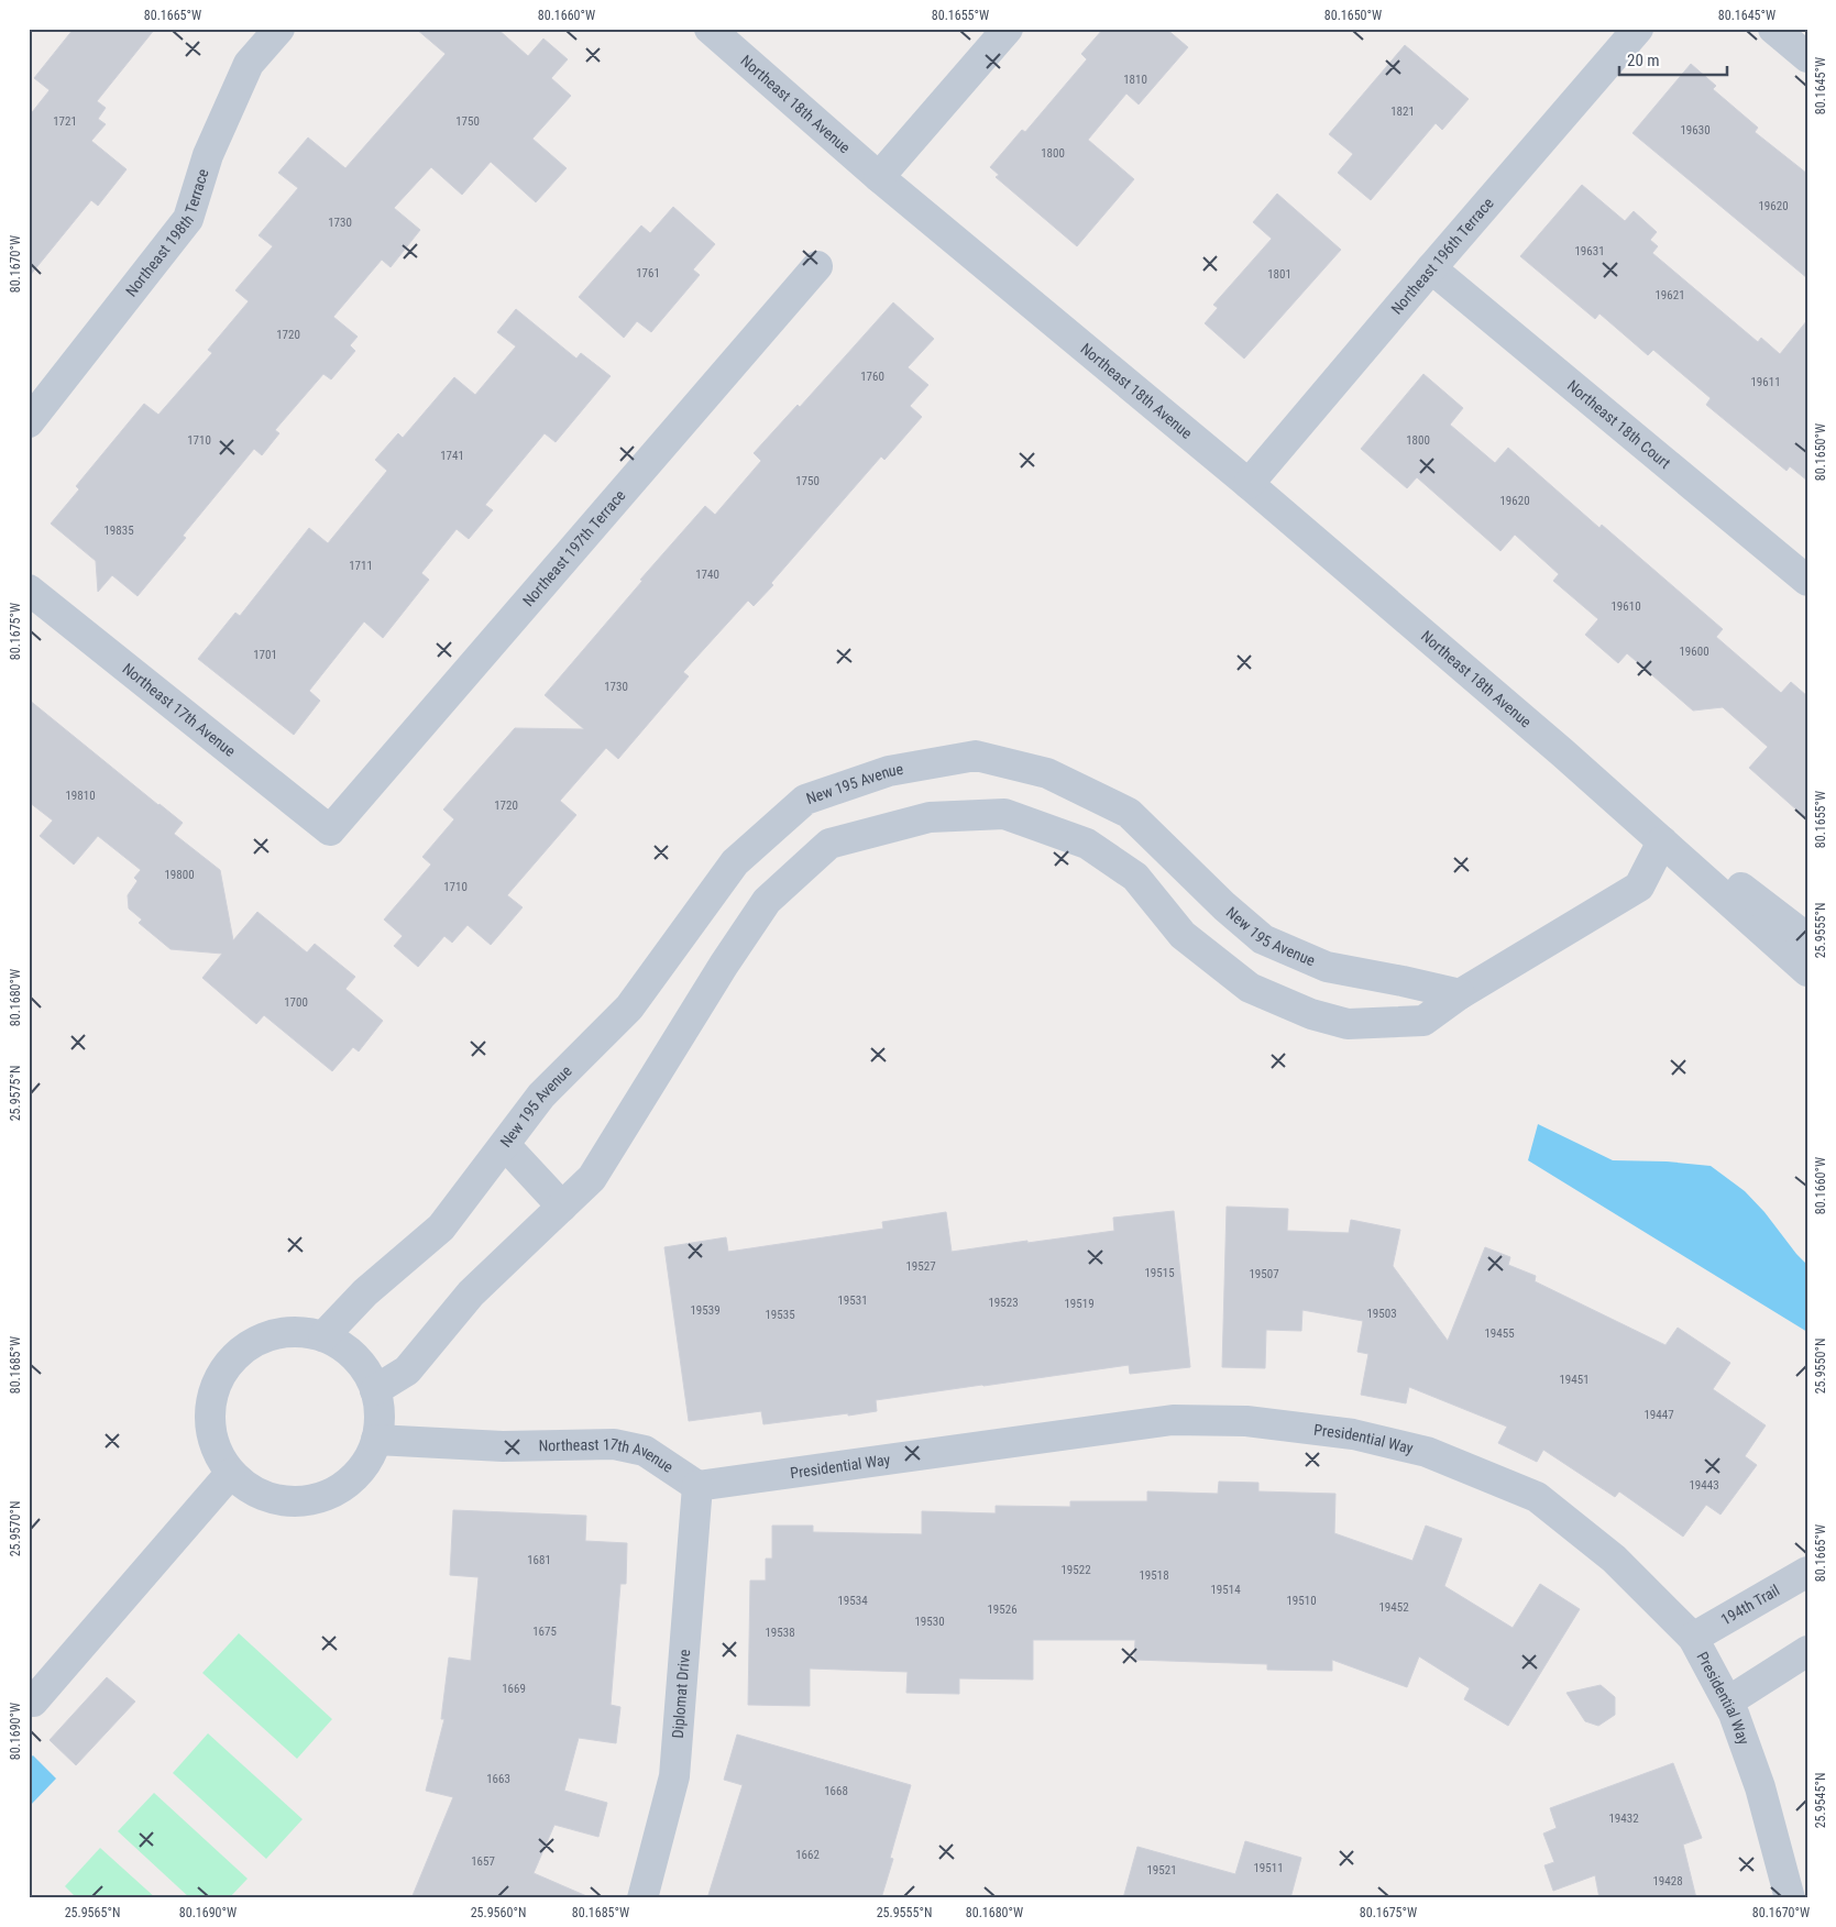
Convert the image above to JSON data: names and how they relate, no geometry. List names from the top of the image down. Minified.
{"streets":{"street":["Northeast 18th Avenue","Northeast 198th Terrace","Northeast 196th Terrace","Northeast 18th Court","Northeast 197th Terrace","Northeast 17th Avenue","New 195 Avenue","Presidential Way","194th Trail","Diplomat Drive"]},"crossings":[["Northeast 18th Avenue","Northeast 196th Terrace"],["Northeast 196th Terrace","Northeast 18th Court"],["Northeast 197th Terrace","Northeast 17th Avenue"],["Northeast 17th Avenue","New 195 Avenue"],["Northeast 17th Avenue","Presidential Way"],["Northeast 17th Avenue","Diplomat Drive"],["Presidential Way","194th Trail"],["Presidential Way","Diplomat Drive"]],"house_numbers":["1810","1821","1721","1750","19630","1800","19620","1730","19631","1761","1801","19621","1720","1760","19611","1710","1800","1741","1750","19620","19835","1711","1740","19610","19600","1701","1730","19810","1720","19800","1710","1700","19527","19515","19507","19531","19523","19519","19539","19503","19535","19455","19451","19447","19443","1681","19522","19518","19514","19534","19510","19452","19526","19530","1675","19538","1669","1663","1668","19432","1662","1657","19511","19521","19428"],"scale_bar":"20 m","coordinates":["80.1665°W","80.1660°W","80.1655°W","80.1650°W","80.1645°W","80.1670°W","80.1675°W","25.9555°N","80.1680°W","25.9575°N","80.1685°W","25.9550°N","25.9570°N","80.1690°W","25.9545°N","25.9565°N","25.9560°N"]}
